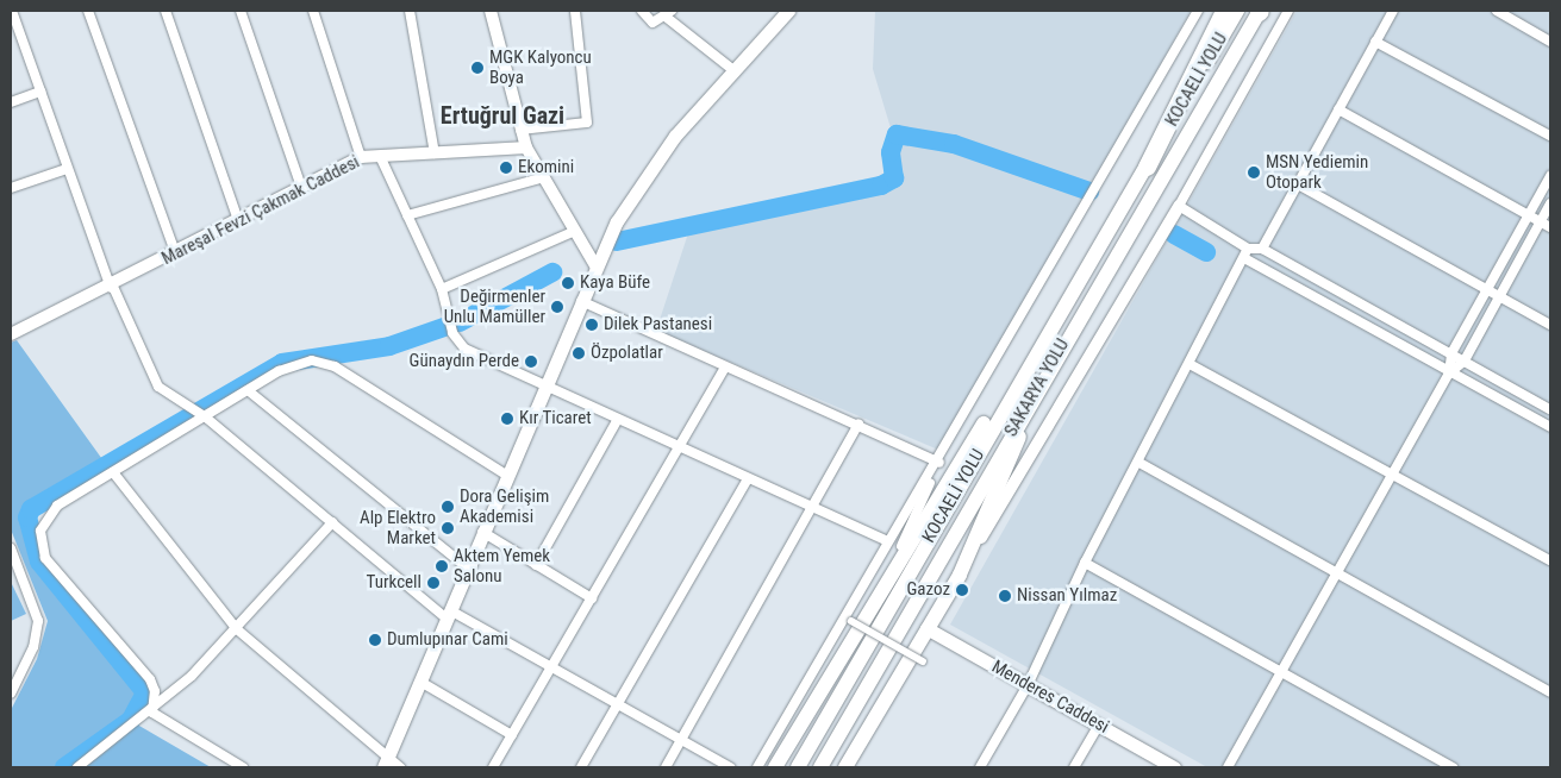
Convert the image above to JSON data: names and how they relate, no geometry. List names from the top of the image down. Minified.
{"streets":{"highway":["KOCAELİ YOLU","SAKARYA YOLU"],"main road":["Menderes Caddesi"],"street":["Mareşal Fevzi Çakmak Caddesi"]},"districts":["Ertuğrul Gazi"],"places":["MGK Kalyoncu Boya","Ekomini","MSN Yediemin Otopark","Kaya Büfe","Değirmenler Unlu Mamüller","Dilek Pastanesi","Özpolatlar","Günaydın Perde","Kır Ticaret","Dora Gelişim Akademisi","Alp Elektro Market","Aktem Yemek Salonu","Turkcell","Gazoz","Nissan Yılmaz","Dumlupınar Cami"]}
